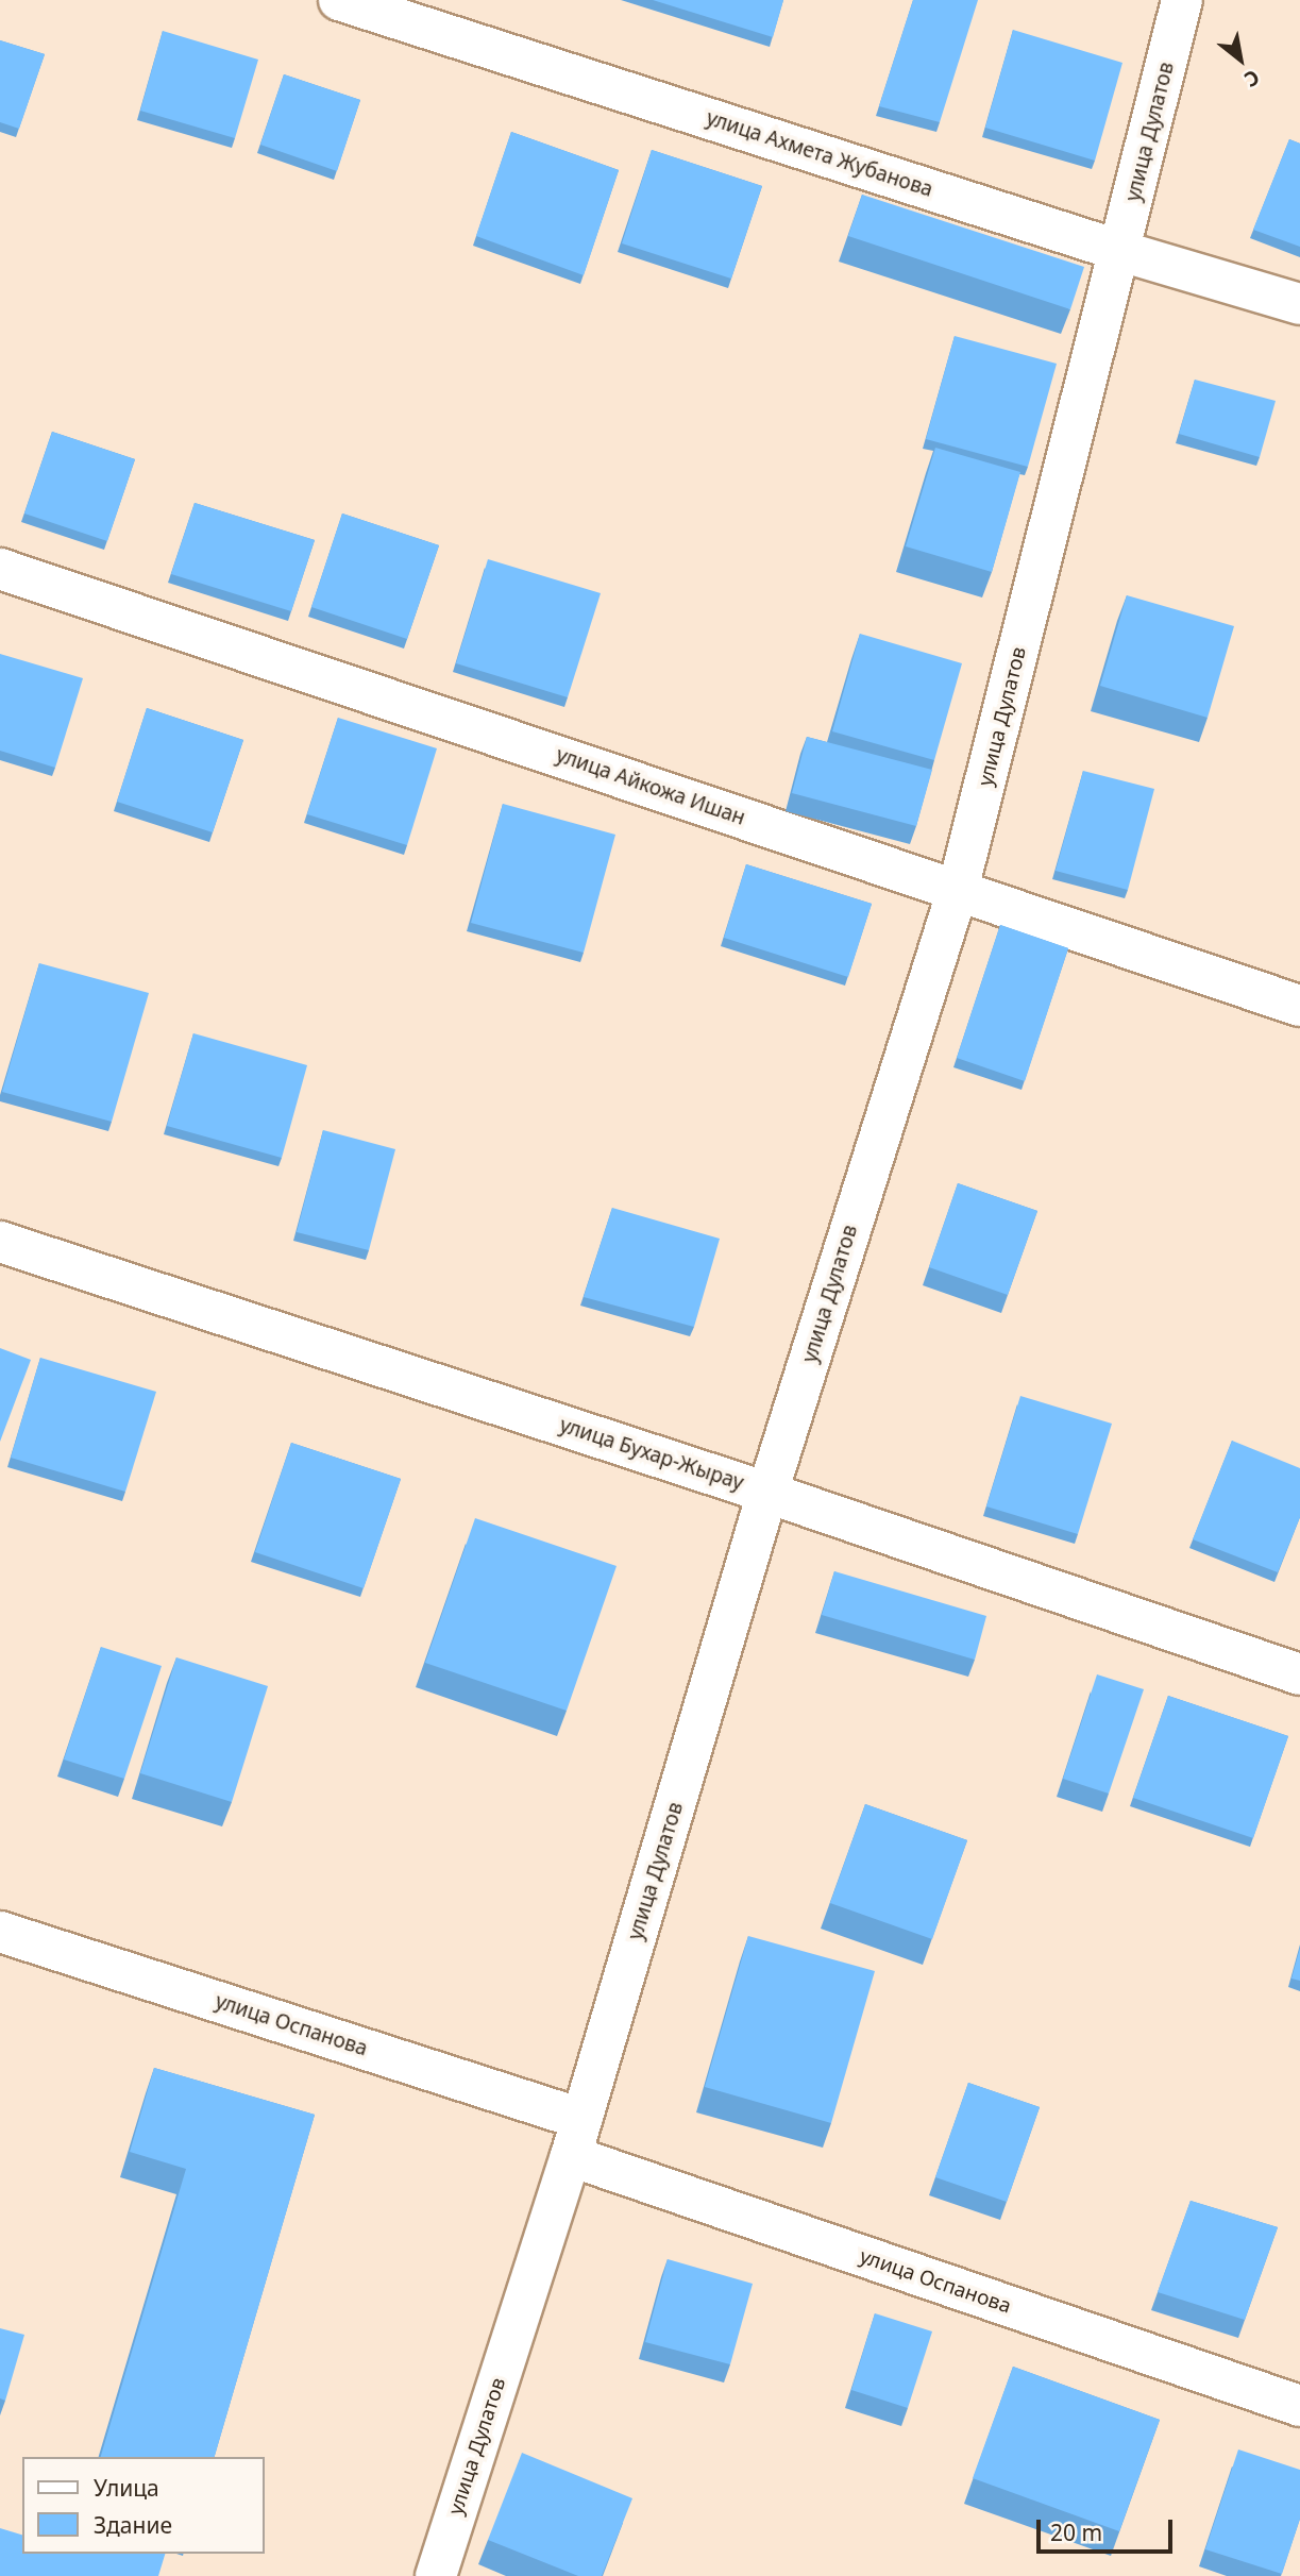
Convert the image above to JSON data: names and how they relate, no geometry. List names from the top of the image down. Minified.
{"streets":{"street":["улица Дулатов","улица Ахмета Жубанова","улица Айкожа Ишан","улица Бухар-Жырау","улица Оспанова"]},"crossings":[["улица Дулатов","улица Ахмета Жубанова"],["улица Дулатов","улица Айкожа Ишан"],["улица Дулатов","улица Бухар-Жырау"],["улица Дулатов","улица Оспанова"]],"legend":["Улица","Здание"],"scale_bar":"20 m","north":"bottom right"}
